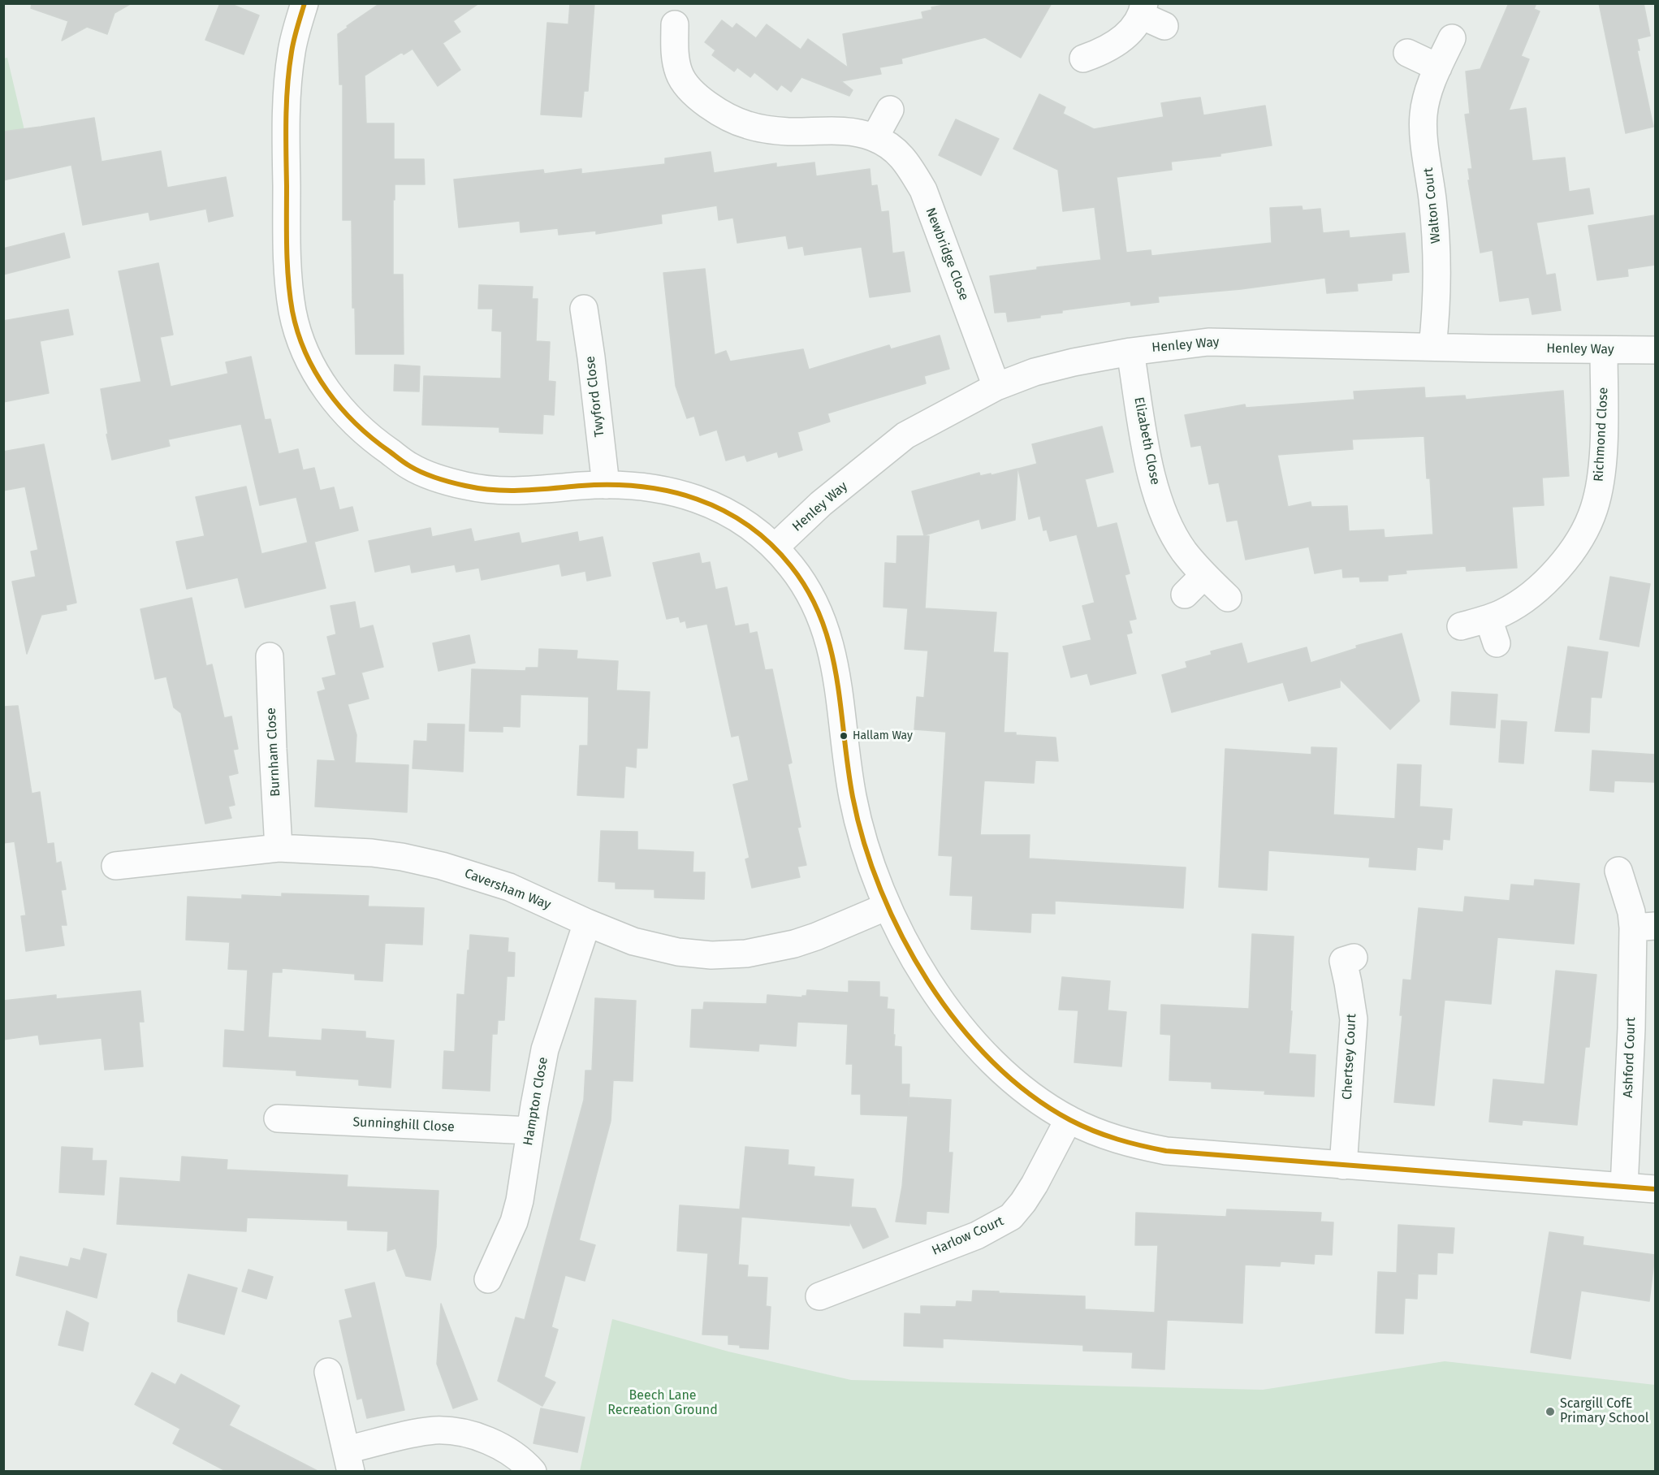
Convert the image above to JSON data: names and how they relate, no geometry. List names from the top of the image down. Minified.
{"streets":{"street":["Walton Court","Newbridge Close","Henley Way","Twyford Close","Richmond Close","Elizabeth Close","Burnham Close","Caversham Way","Chertsey Court","Ashford Court","Hampton Close","Sunninghill Close","Harlow Court"]},"crossings":[["Walton Court","Henley Way"],["Newbridge Close","Henley Way"],["Henley Way","Richmond Close"],["Henley Way","Elizabeth Close"],["Burnham Close","Caversham Way"],["Caversham Way","Hampton Close"],["Hampton Close","Sunninghill Close"]],"parks":["Beech Lane Recreation Ground"],"places":["Hallam Way","Scargill CofE Primary School"]}
